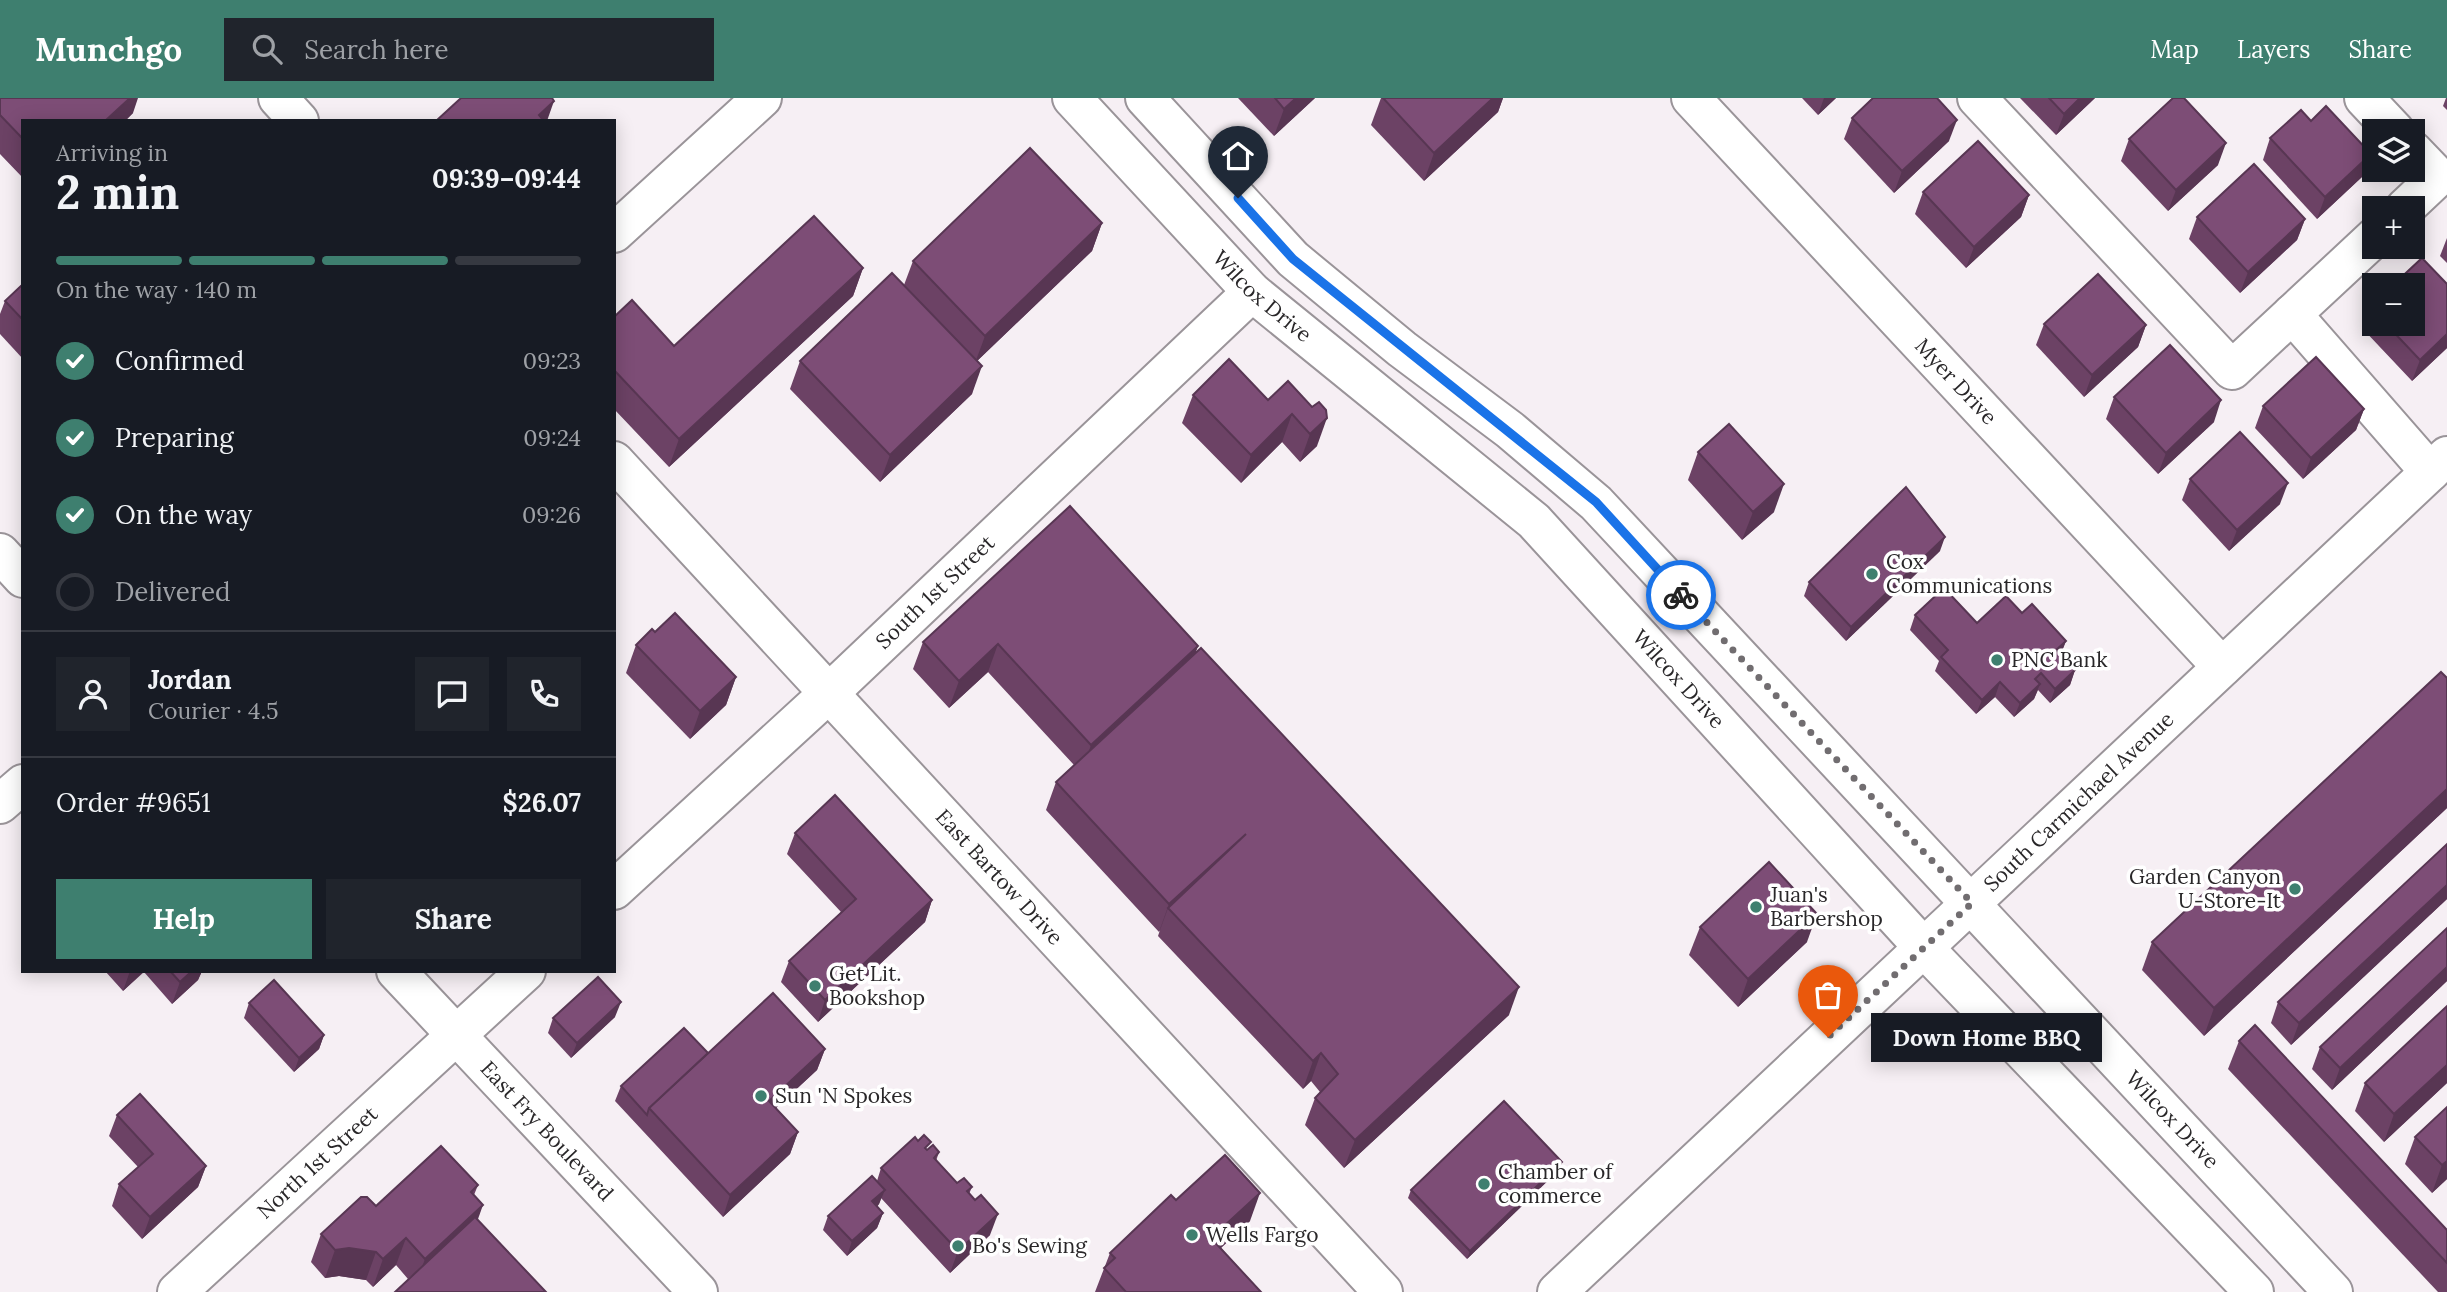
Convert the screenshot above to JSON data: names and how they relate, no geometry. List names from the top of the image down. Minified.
{"streets":{"street":["Wilcox Drive","Myer Drive","South 1st Street","South Carmichael Avenue","East Bartow Drive","East Fry Boulevard","North 1st Street"]},"crossings":[["Wilcox Drive","South 1st Street"],["Wilcox Drive","South Carmichael Avenue"],["Myer Drive","South Carmichael Avenue"],["South 1st Street","East Bartow Drive"],["East Fry Boulevard","North 1st Street"]],"places":["Cox Communications","PNC Bank","Garden Canyon U-Store-It","Juan's Barbershop","Get Lit. Bookshop","Down Home BBQ","Sun 'N Spokes","Chamber of commerce","Wells Fargo","Bo's Sewing"],"page":{"header":"Munchgo","search":"Search here","nav":["Map","Layers","Share"],"map_buttons":["+","−"],"heading":["2 min","Arriving in","09:39–09:44"],"panel":["Jordan","Courier · 4.5","Order #9651","$26.07"],"bar":"On the way · 140 m","list":[["Confirmed","09:23"],["Preparing","09:24"],["On the way","09:26"],"Delivered"],"buttons":["Help","Share"],"bubble":"Down Home BBQ"}}
